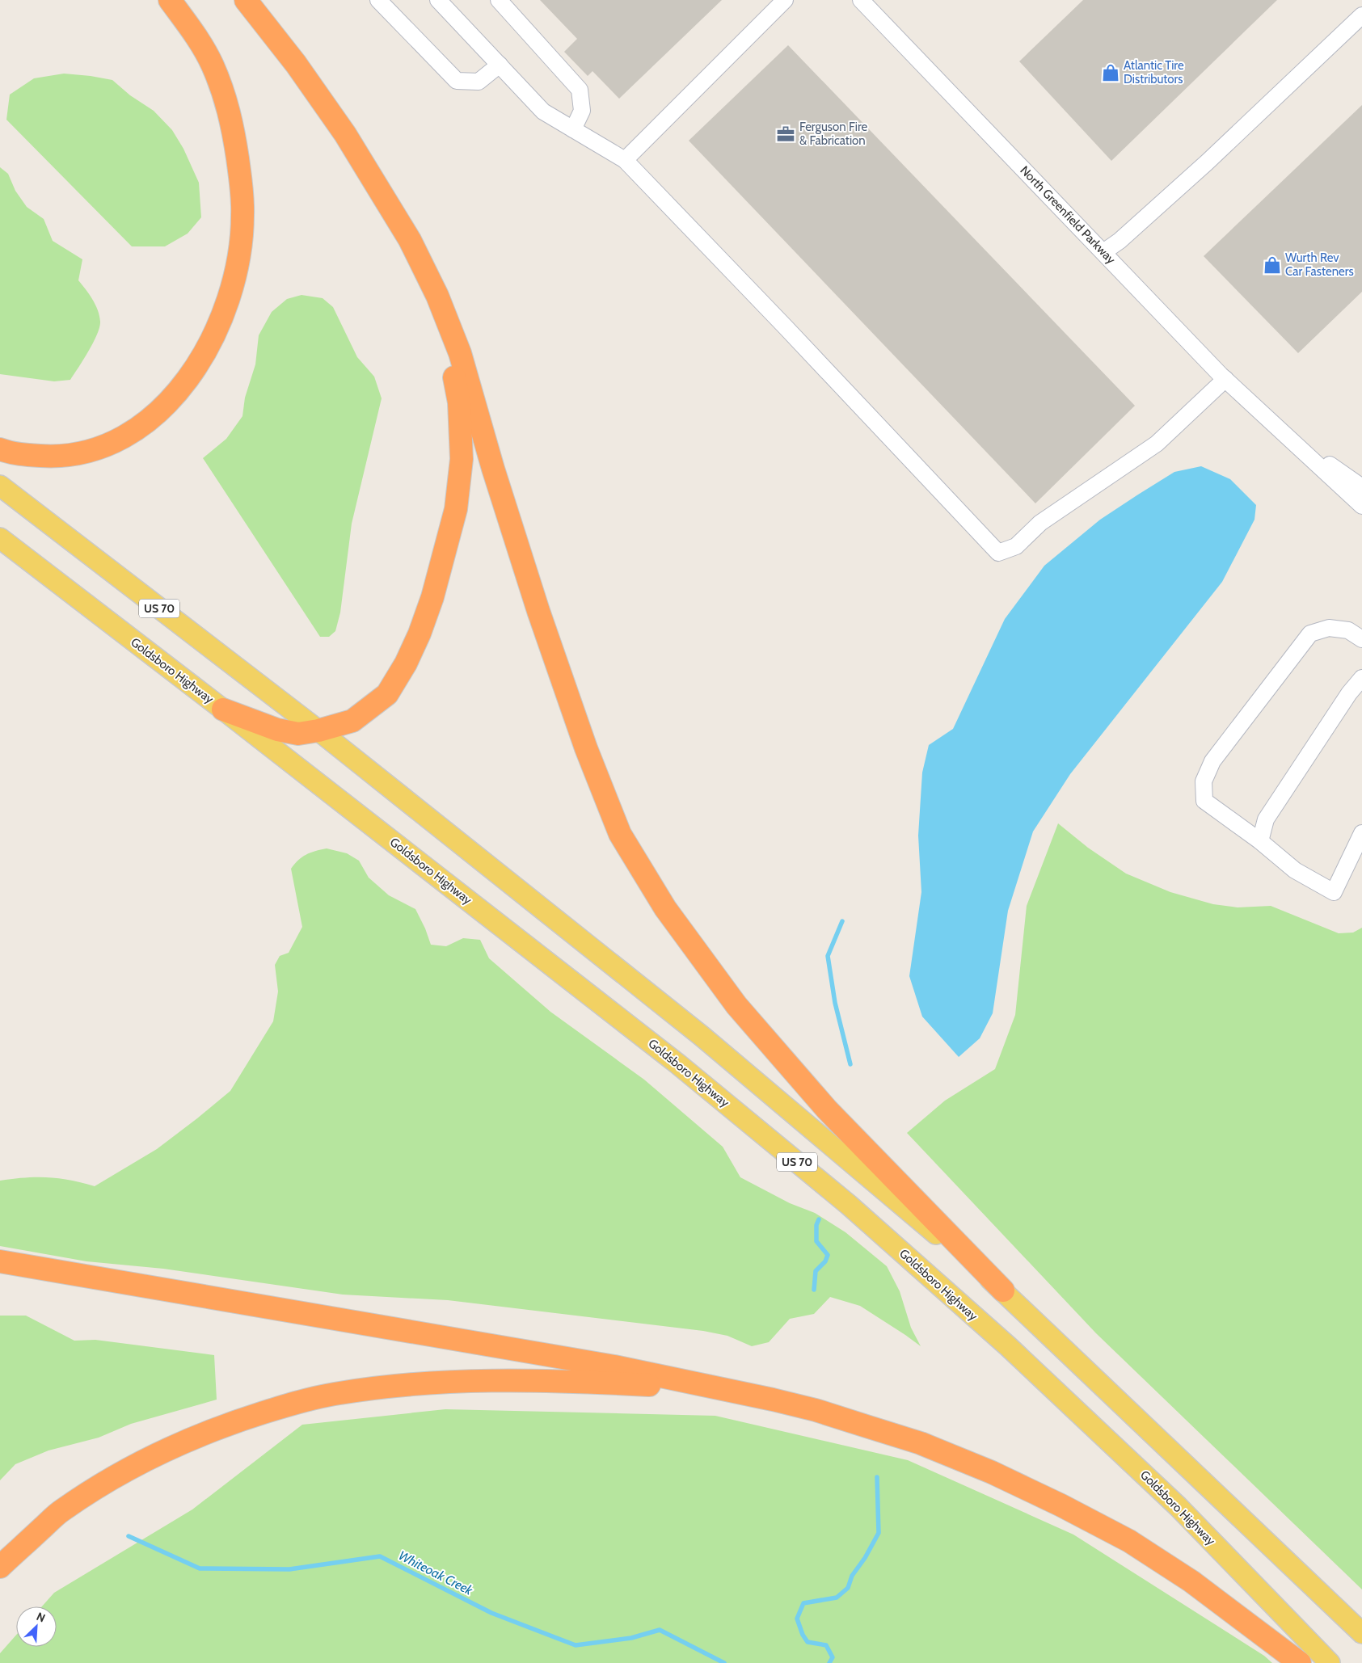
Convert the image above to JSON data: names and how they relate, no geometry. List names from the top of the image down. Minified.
{"streets":{"main road":["US 70","Goldsboro Highway"],"street":["North Greenfield Parkway"]},"water":["Whiteoak Creek"],"places":{"shop":["Atlantic Tire Distributors","Wurth Rev Car Fasteners"],"office":["Ferguson Fire & Fabrication"]},"north":"top right"}
